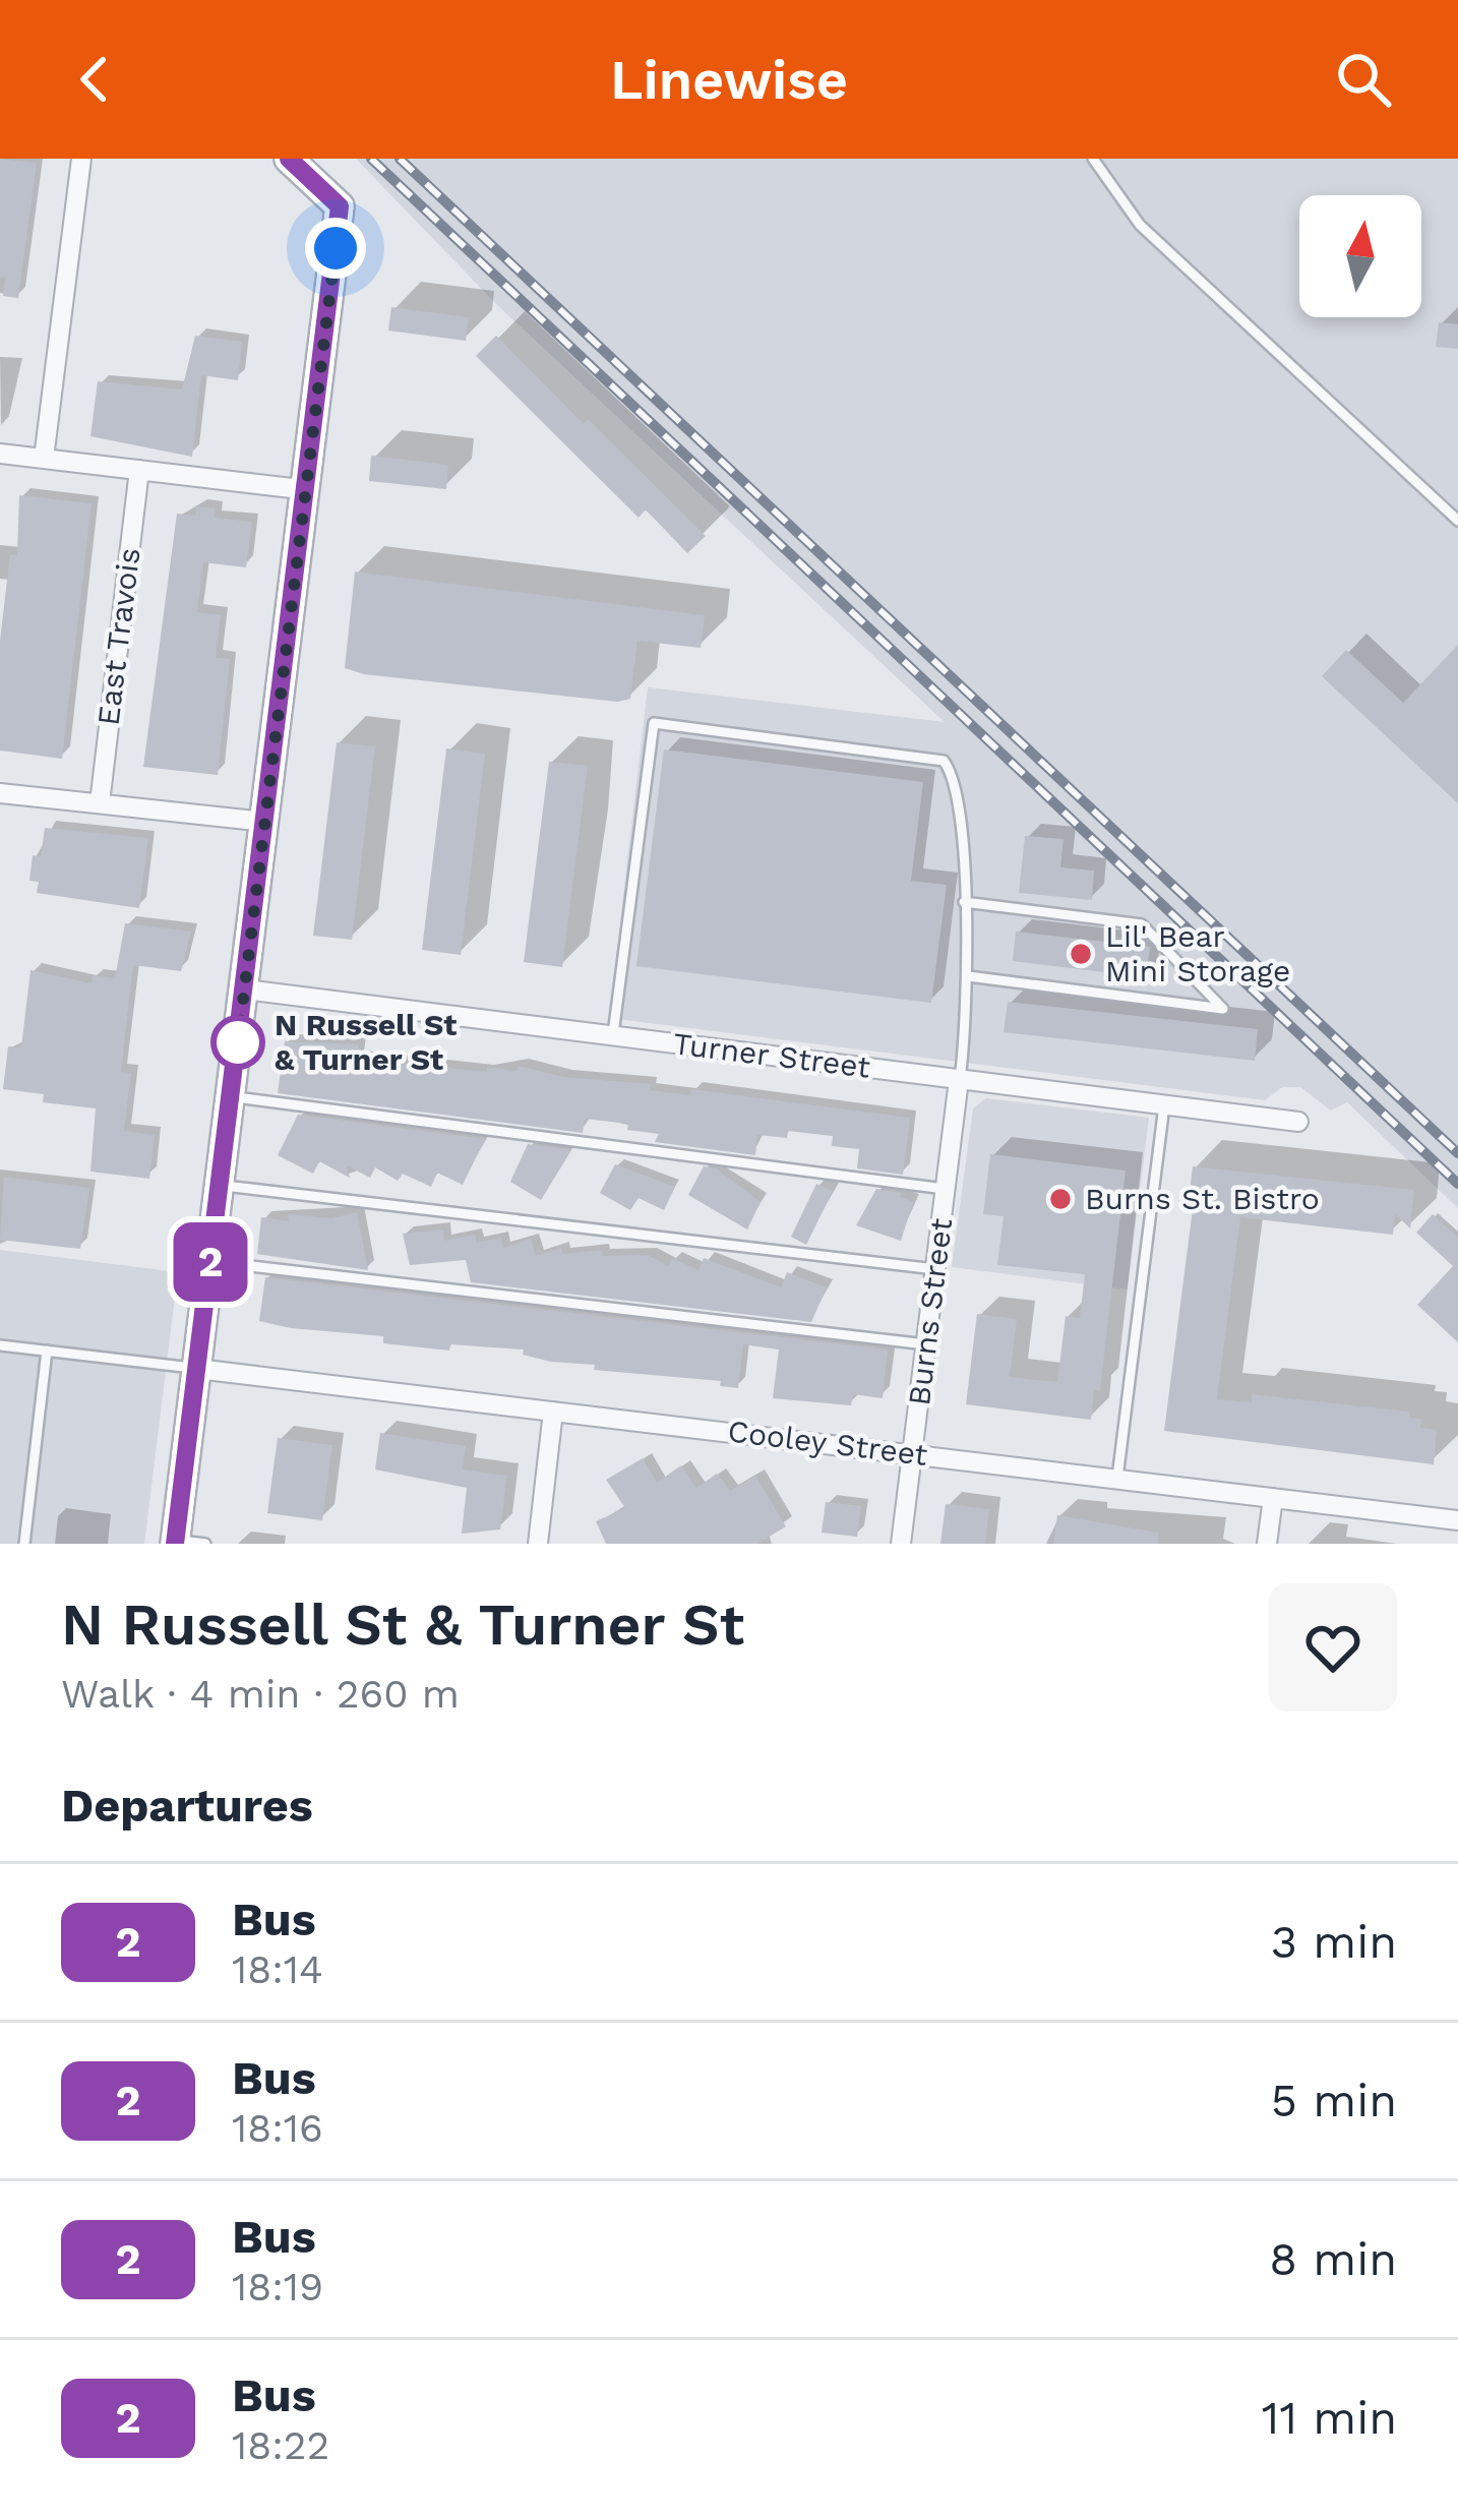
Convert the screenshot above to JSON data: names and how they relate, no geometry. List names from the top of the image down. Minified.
{"streets":{"street":["East Travois","Turner Street","Burns Street","Cooley Street"]},"crossings":[["Turner Street","Burns Street"],["Burns Street","Cooley Street"]],"places":["Lil' Bear Mini Storage","N Russell St & Turner St","Burns St. Bistro"],"lines":["bus line 2"],"north":"top","page":{"header":"Linewise","on_map":"2","heading":[["N Russell St & Turner St","Walk · 4 min · 260 m"],"Departures"],"list":[{"mark":"2","name":"Bus","note":"18:14","value":"3 min"},{"mark":"2","name":"Bus","note":"18:16","value":"5 min"},{"mark":"2","name":"Bus","note":"18:19","value":"8 min"},{"mark":"2","name":"Bus","note":"18:22","value":"11 min"}]}}
